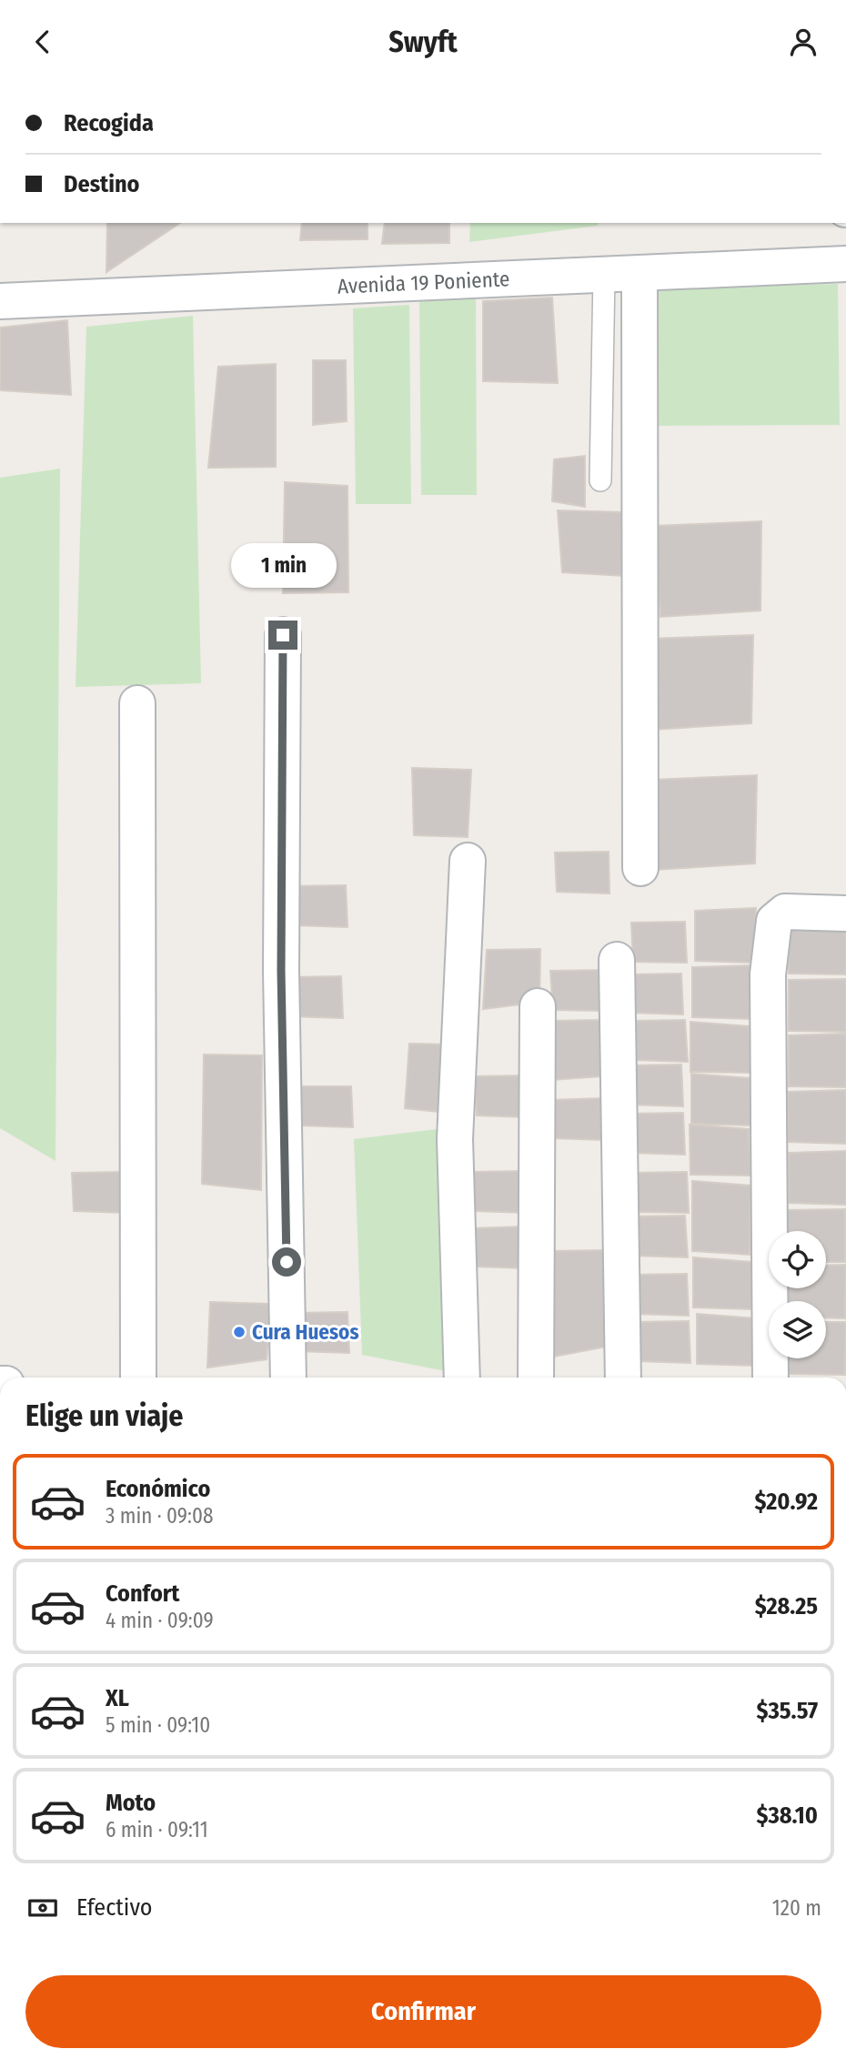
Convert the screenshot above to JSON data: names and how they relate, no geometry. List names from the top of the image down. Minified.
{"streets":{"street":["Avenida 19 Poniente"]},"places":["Cura Huesos"],"page":{"header":"Swyft","banner":["Recogida","Destino"],"bubble":"1 min","heading":"Elige un viaje","list":[{"name":"Económico","note":"3 min · 09:08","value":"$20.92"},{"name":"Confort","note":"4 min · 09:09","value":"$28.25"},{"name":"XL","note":"5 min · 09:10","value":"$35.57"},{"name":"Moto","note":"6 min · 09:11","value":"$38.10"}],"pay":["Efectivo","120 m"],"buttons":"Confirmar"}}
